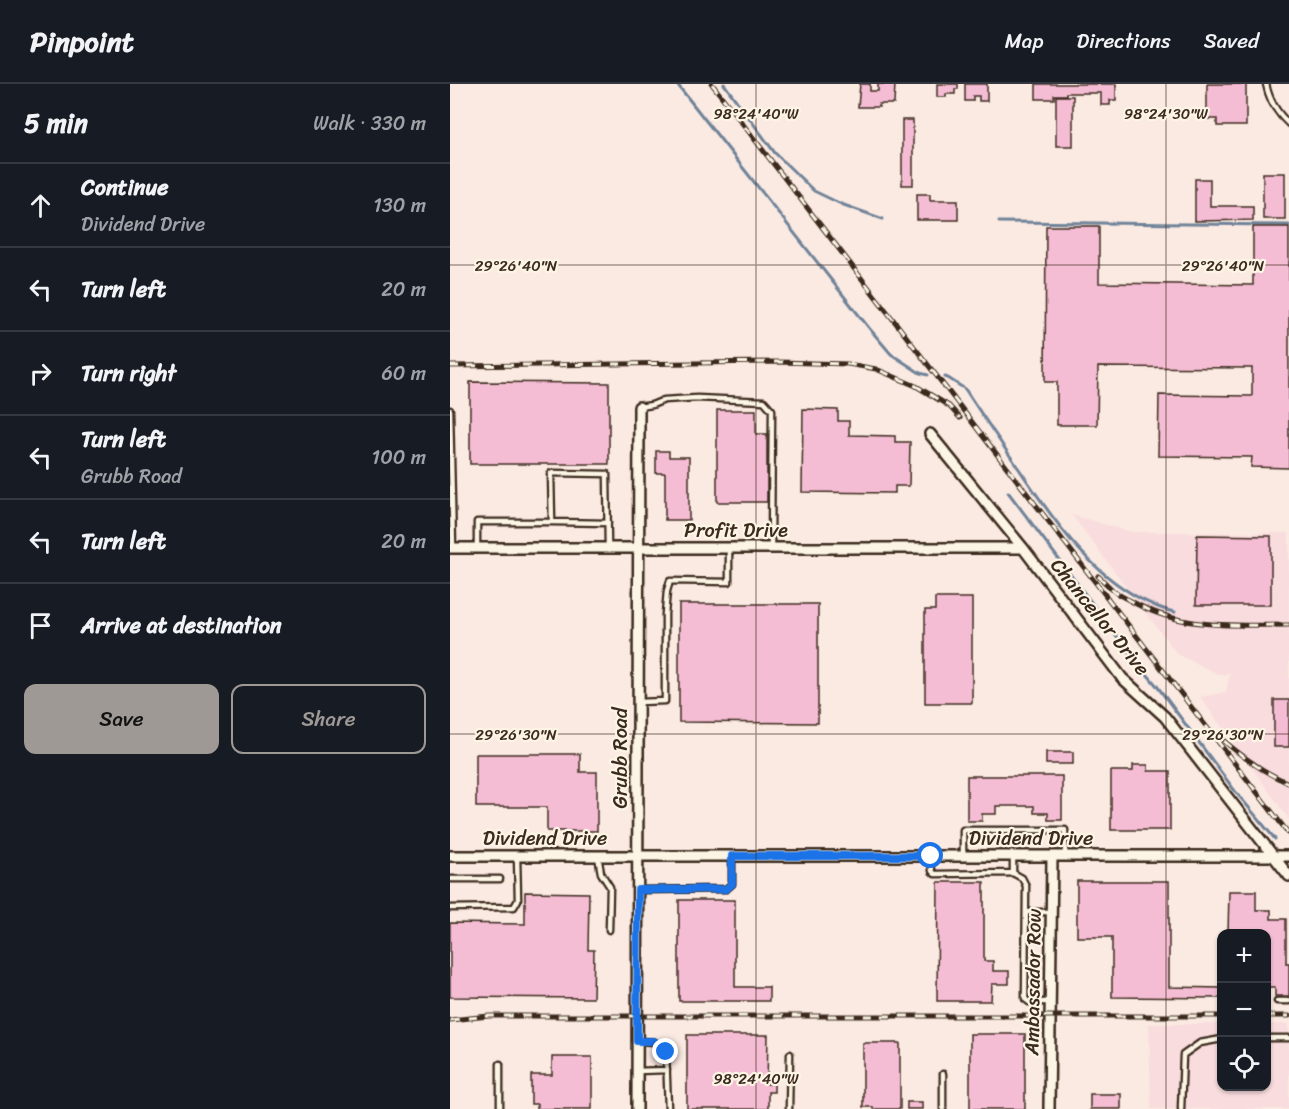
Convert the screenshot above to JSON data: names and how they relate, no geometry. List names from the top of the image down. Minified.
{"streets":{"street":["Profit Drive","Chancellor Drive","Grubb Road","Dividend Drive","Ambassador Row"]},"crossings":[["Profit Drive","Chancellor Drive"],["Profit Drive","Grubb Road"],["Chancellor Drive","Dividend Drive"],["Grubb Road","Dividend Drive"],["Dividend Drive","Ambassador Row"]],"page":{"header":"Pinpoint","nav":["Map","Directions","Saved"],"heading":["5 min","Walk · 330 m"],"list":[["Continue","Dividend Drive","130 m"],["Turn left","20 m"],["Turn right","60 m"],["Turn left","Grubb Road","100 m"],["Turn left","20 m"],"Arrive at destination"],"buttons":["Save","Share"],"map_buttons":["+","−"]},"coordinates":["98°24'40\"W","98°24'30\"W","29°26'40\"N","29°26'30\"N"]}
